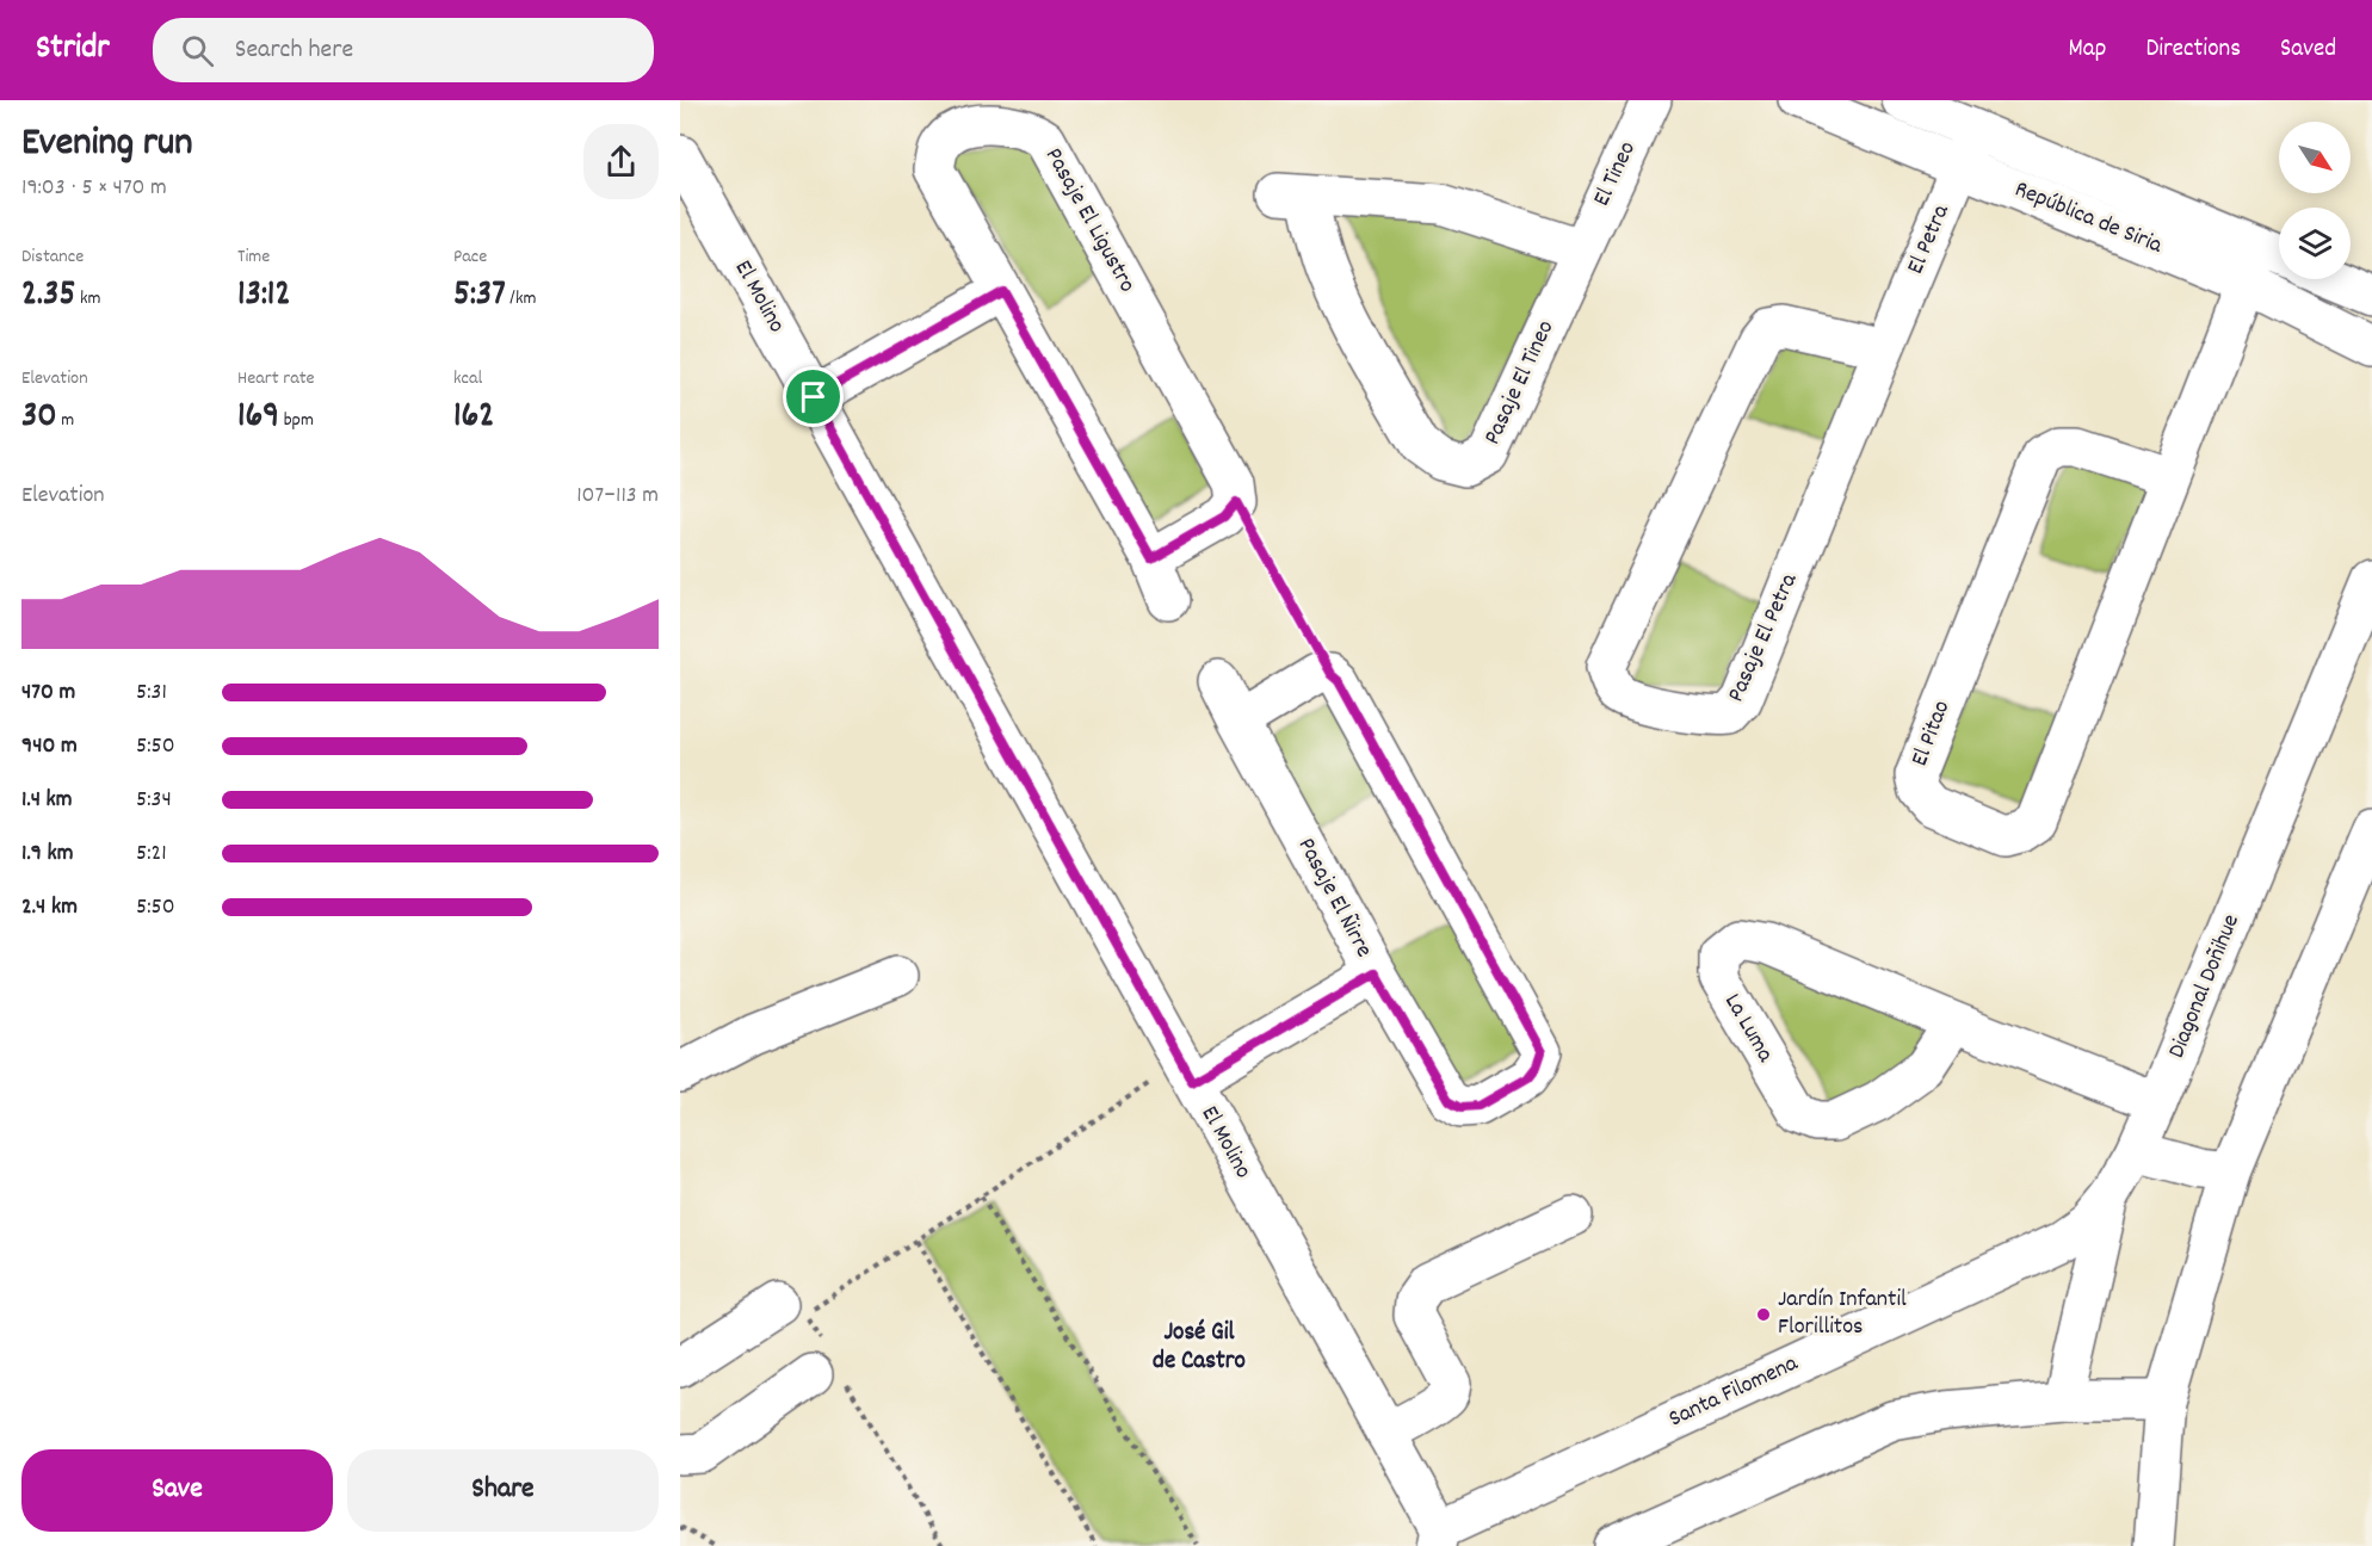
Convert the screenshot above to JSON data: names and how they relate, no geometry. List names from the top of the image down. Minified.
{"streets":{"street":["El Tineo","República de Siria","Pasaje El Ligustro","El Petra","El Molino","Pasaje El Tineo","Pasaje El Petra","El Pitao","Pasaje El Ñirre","Diagonal Doñihue","La Luma","Santa Filomena"]},"crossings":[["El Tineo","Pasaje El Tineo"],["República de Siria","El Petra"],["República de Siria","El Pitao"],["El Petra","Pasaje El Petra"],["El Molino","Santa Filomena"],["Diagonal Doñihue","La Luma"],["Diagonal Doñihue","Santa Filomena"]],"districts":["José Gil de Castro"],"places":["Jardín Infantil Florillitos"],"north":"bottom right","page":{"header":"Stridr","search":"Search here","nav":["Map","Directions","Saved"],"heading":["Evening run","19:03 · 5 × 470 m"],"stats":[["Distance","2.35 km"],["Time","13:12"],["Pace","5:37 /km"],["Elevation","30 m"],["Heart rate","169 bpm"],["kcal","162"]],"chart":["Elevation","107–113 m"],"list":[{"name":"470 m","note":"5:31"},{"name":"940 m","note":"5:50"},{"name":"1.4 km","note":"5:34"},{"name":"1.9 km","note":"5:21"},{"name":"2.4 km","note":"5:50"}],"buttons":["Save","Share"]}}
